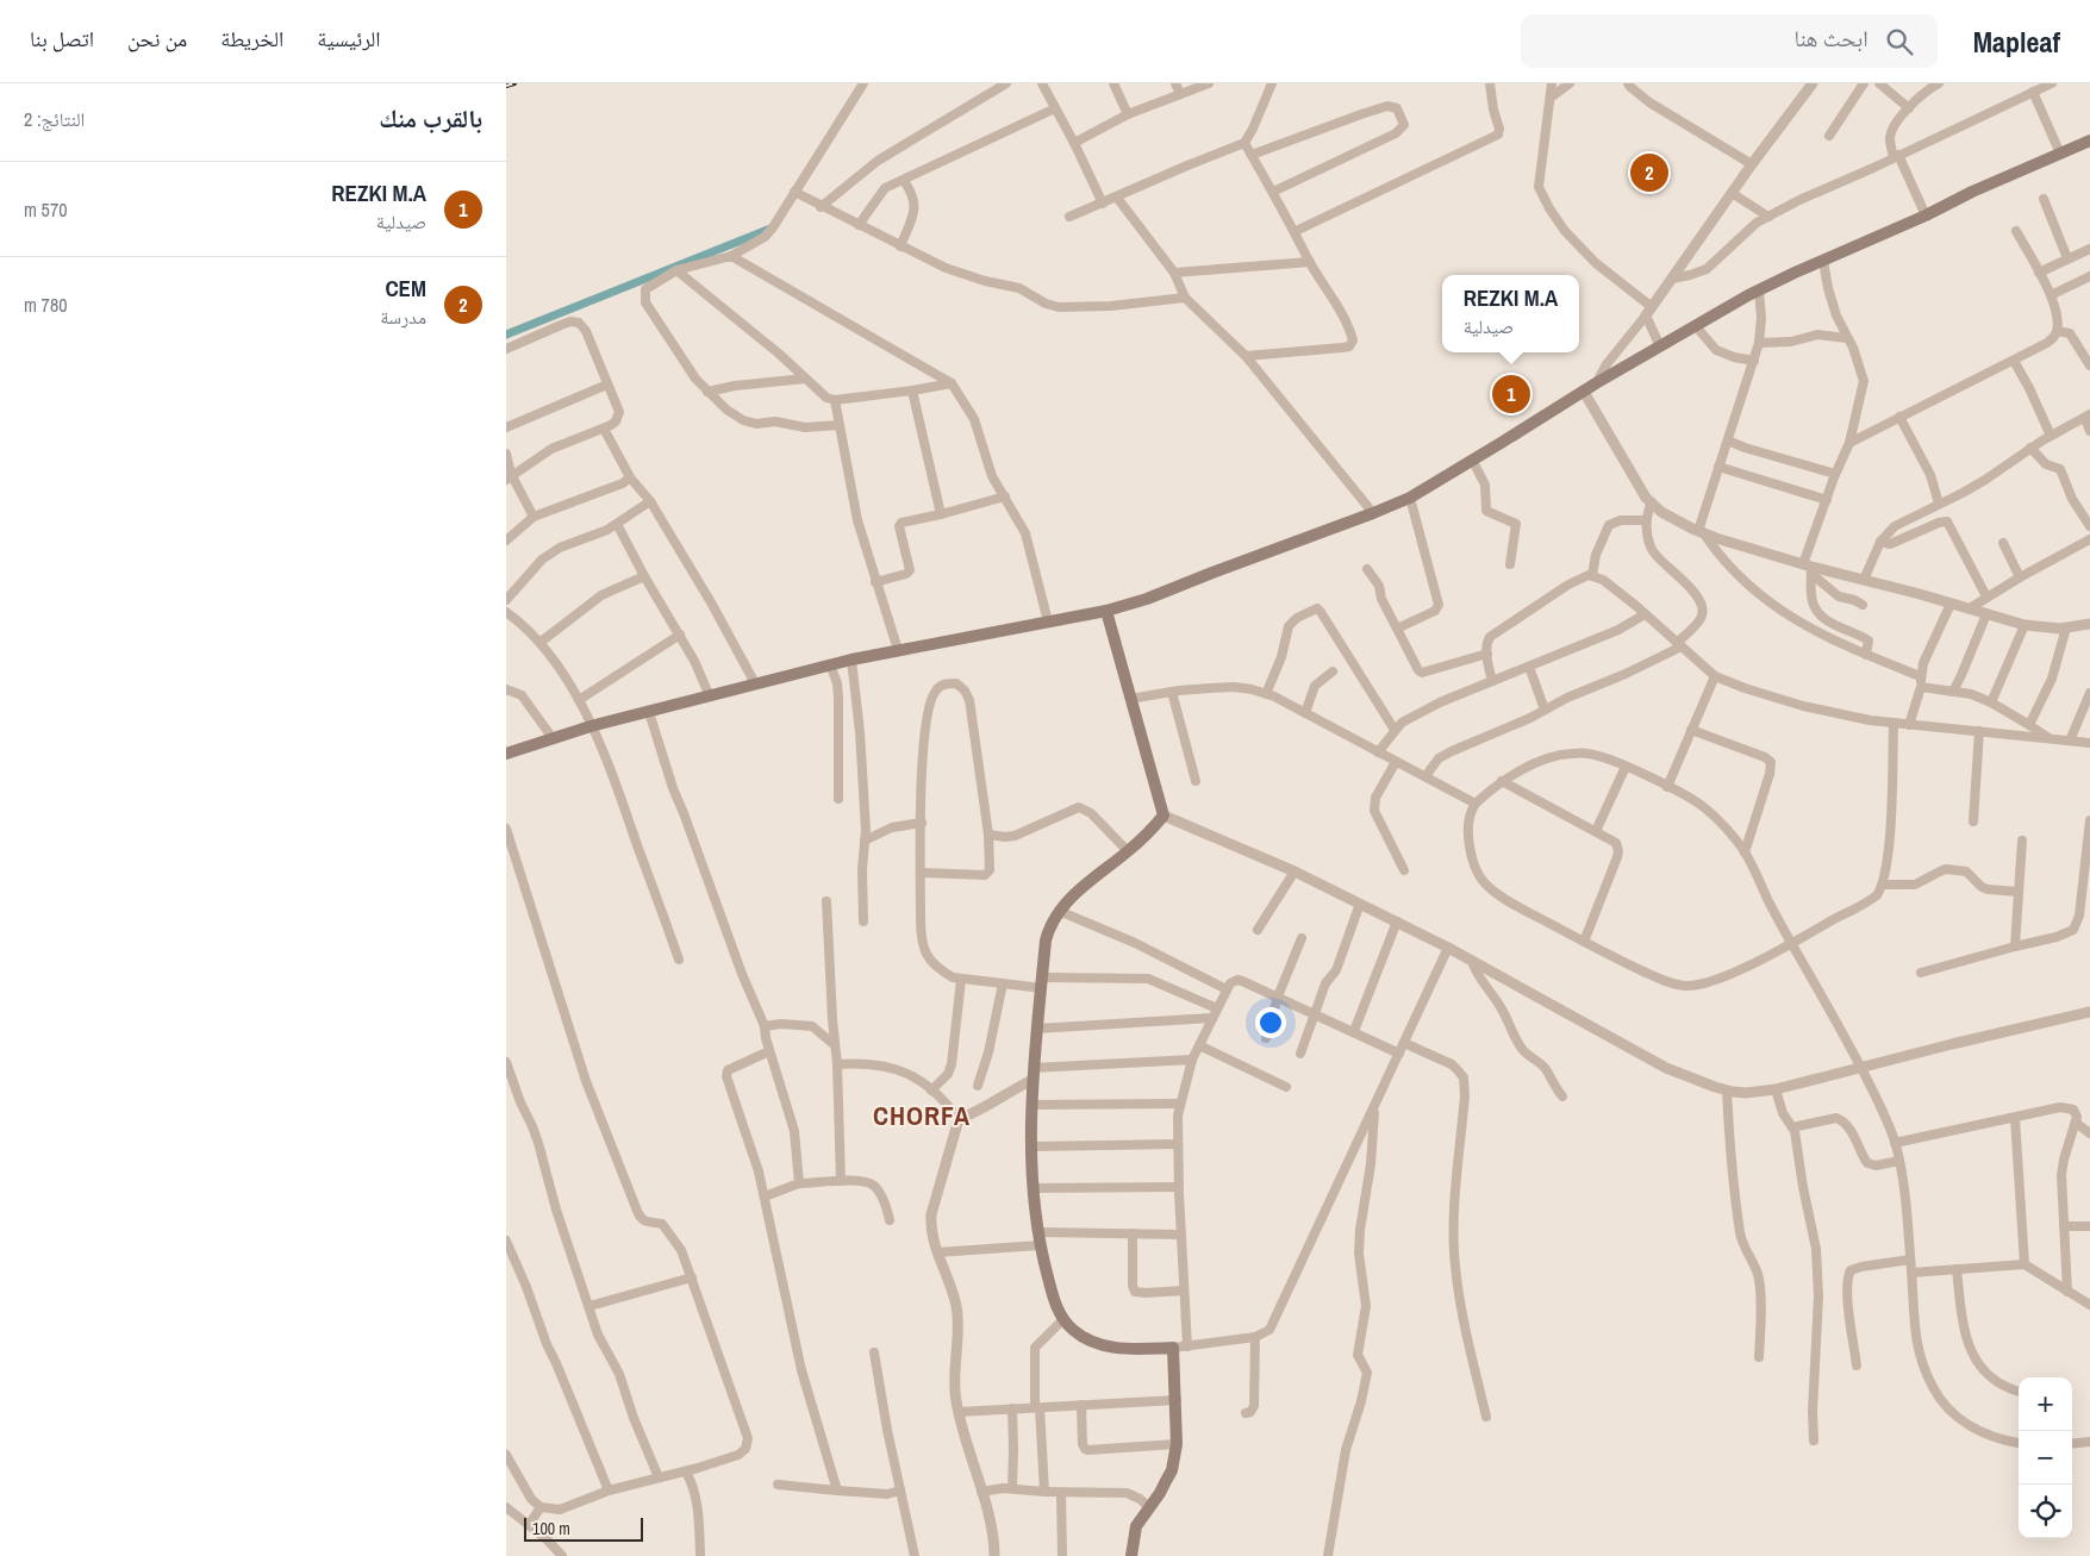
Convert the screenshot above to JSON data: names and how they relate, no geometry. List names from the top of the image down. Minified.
{"districts":["CHORFA"],"scale_bar":"100 m","page":{"header":"Mapleaf","search":"ابحث هنا","nav":["الرئيسية","الخريطة","من نحن","اتصل بنا"],"heading":["بالقرب منك","النتائج: 2"],"pins":["2","1"],"list":[{"mark":"1","name":"REZKI M.A","note":"صيدلية","value":"570 m"},{"mark":"2","name":"CEM","note":"مدرسة","value":"780 m"}],"popup":["REZKI M.A","صيدلية"],"map_buttons":["+","−"],"scale":"100 m"}}
